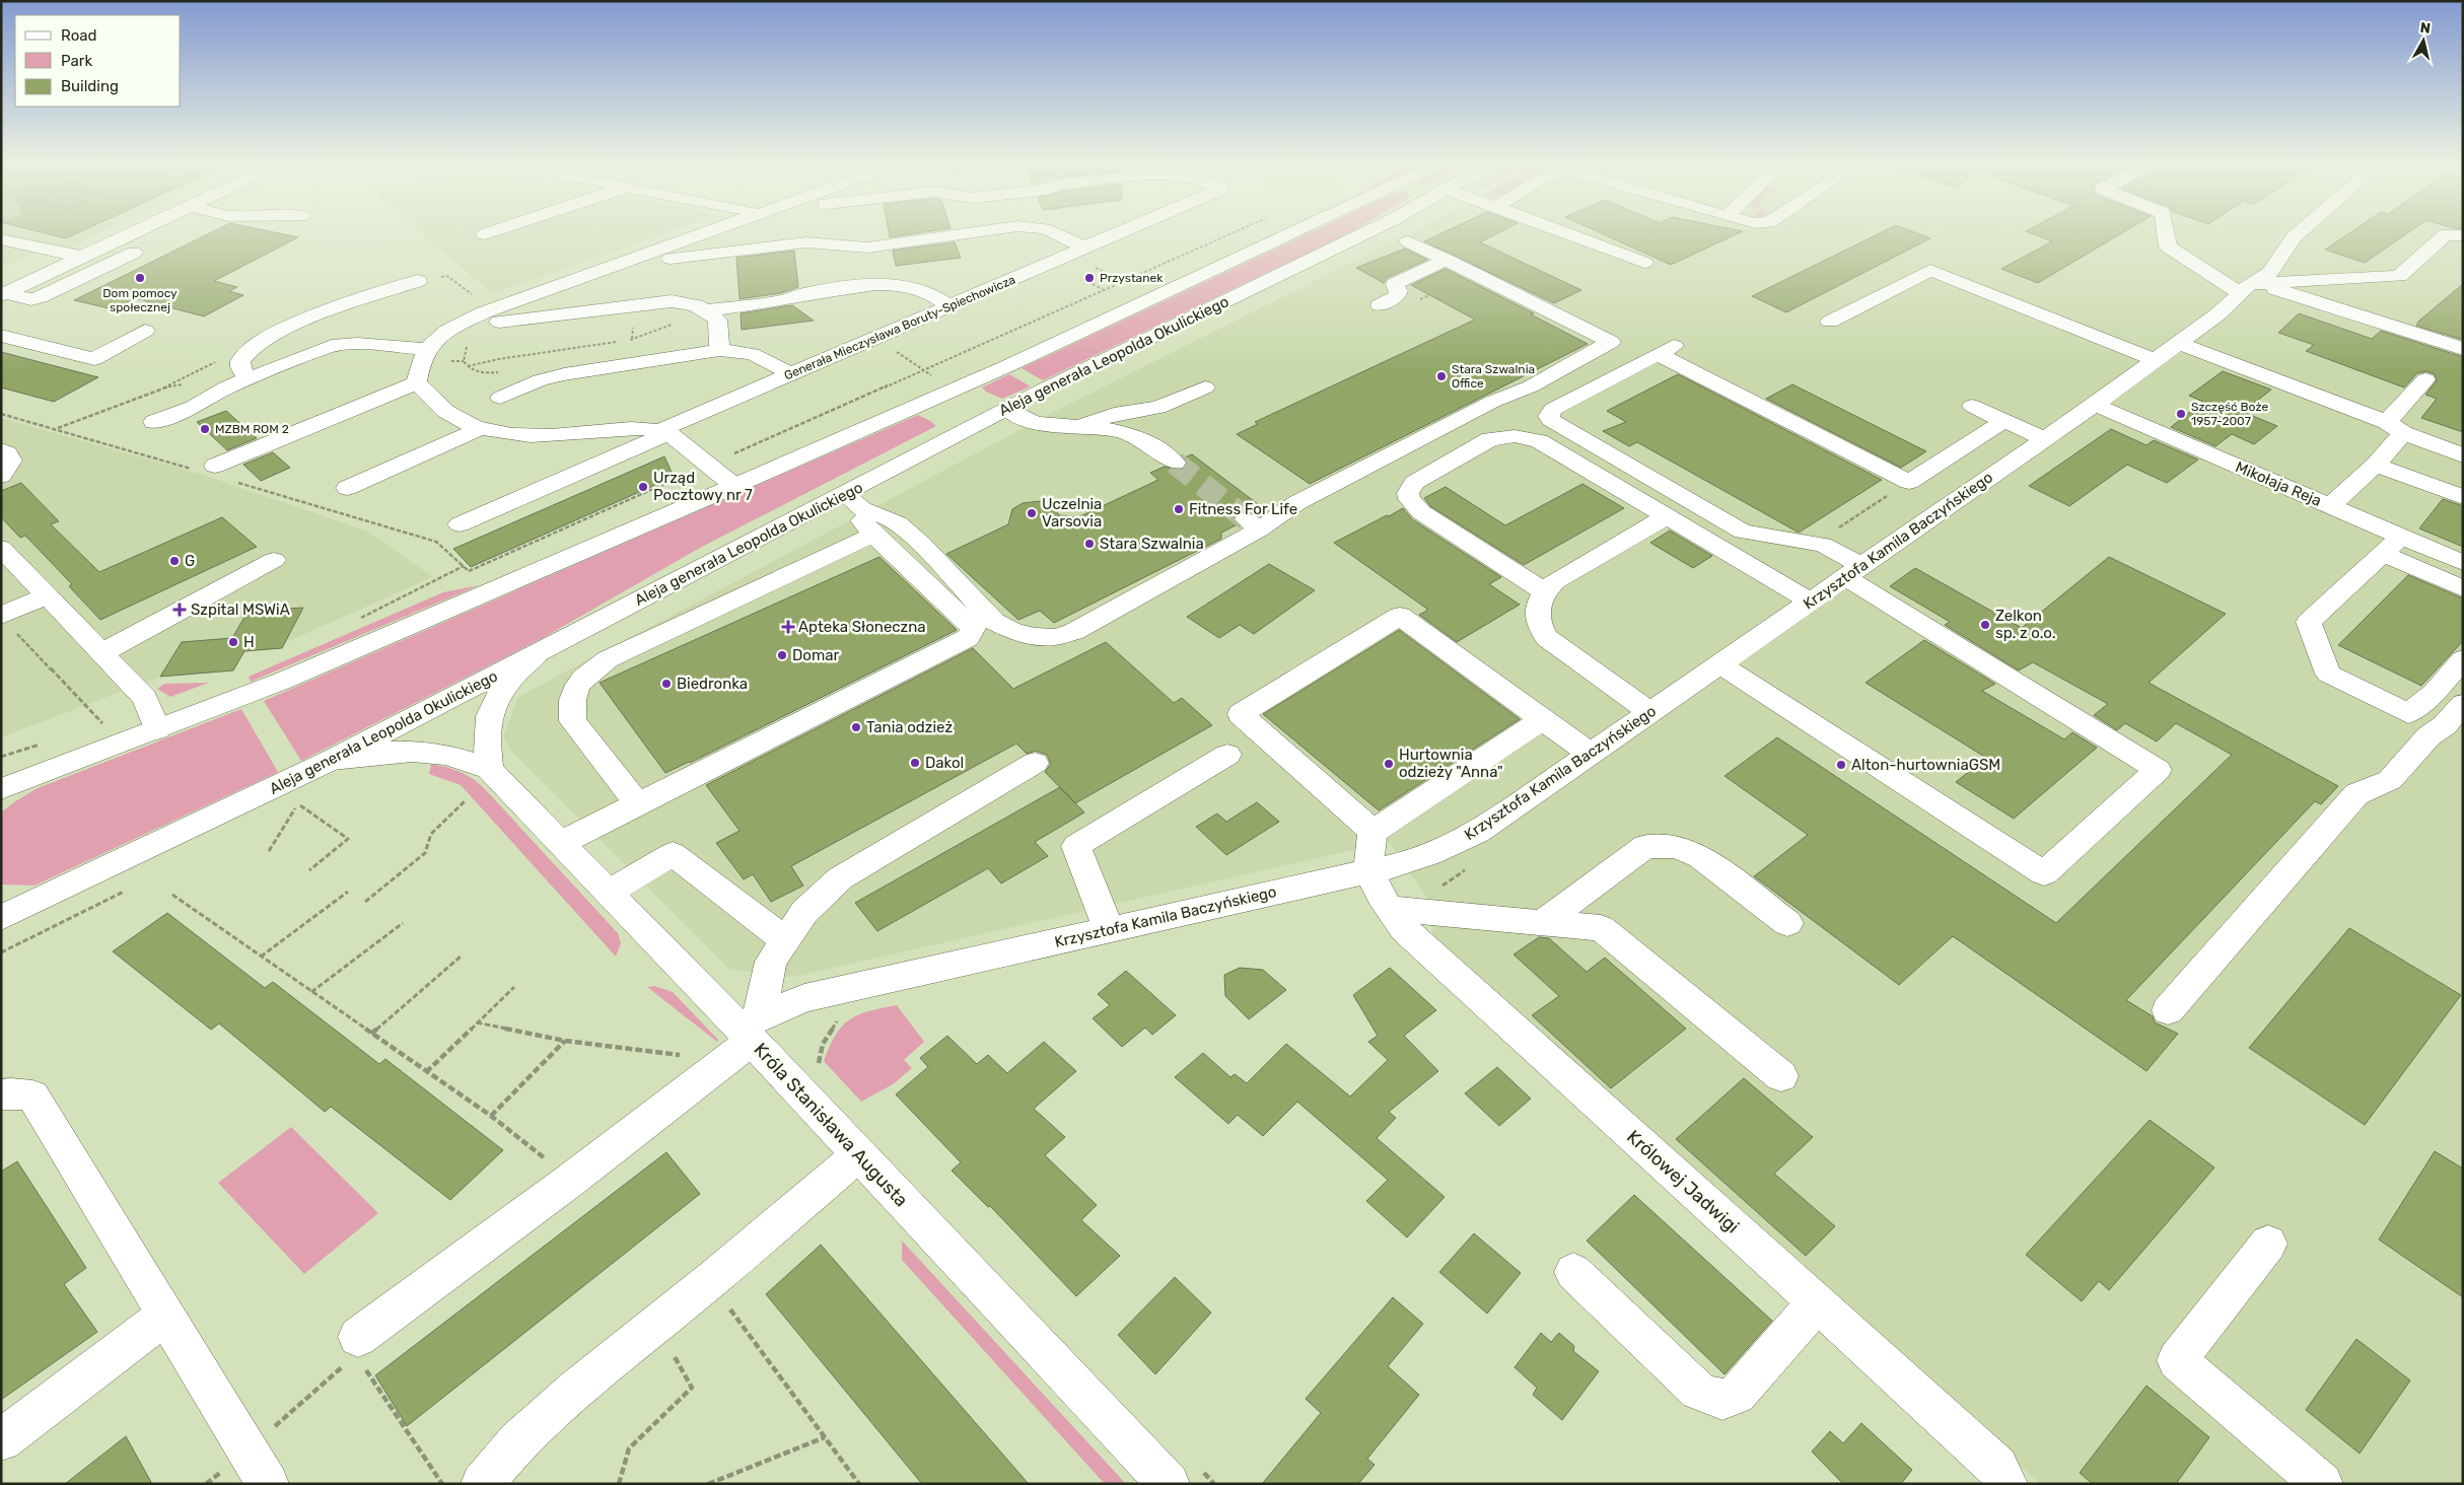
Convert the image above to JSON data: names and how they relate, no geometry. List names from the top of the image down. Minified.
{"streets":{"street":["Generała Mieczysława Boruty-Spiechowicza","Aleja generała Leopolda Okulickiego","Mikołaja Reja","Krzysztofa Kamila Baczyńskiego","Króla Stanisława Augusta","Królowej Jadwigi"]},"crossings":[["Aleja generała Leopolda Okulickiego","Króla Stanisława Augusta"],["Mikołaja Reja","Krzysztofa Kamila Baczyńskiego"],["Krzysztofa Kamila Baczyńskiego","Króla Stanisława Augusta"],["Krzysztofa Kamila Baczyńskiego","Królowej Jadwigi"]],"places":{"other":["Dom pomocy społecznej","Przystanek","Stara Szwalnia Office","Szczęść Boże 1957-2007","MZBM ROM 2","Urząd Pocztowy nr 7","Fitness For Life","Uczelnia Varsovia","Stara Szwalnia","G","Zelkon sp. z o.o.","H","Domar","Biedronka","Tania odzież","Dakol","Hurtownia odzieży \"Anna\"","Alton-hurtowniaGSM"],"health":["Szpital MSWiA","Apteka Słoneczna"]},"legend":["Road","Park","Building"],"north":"top"}
